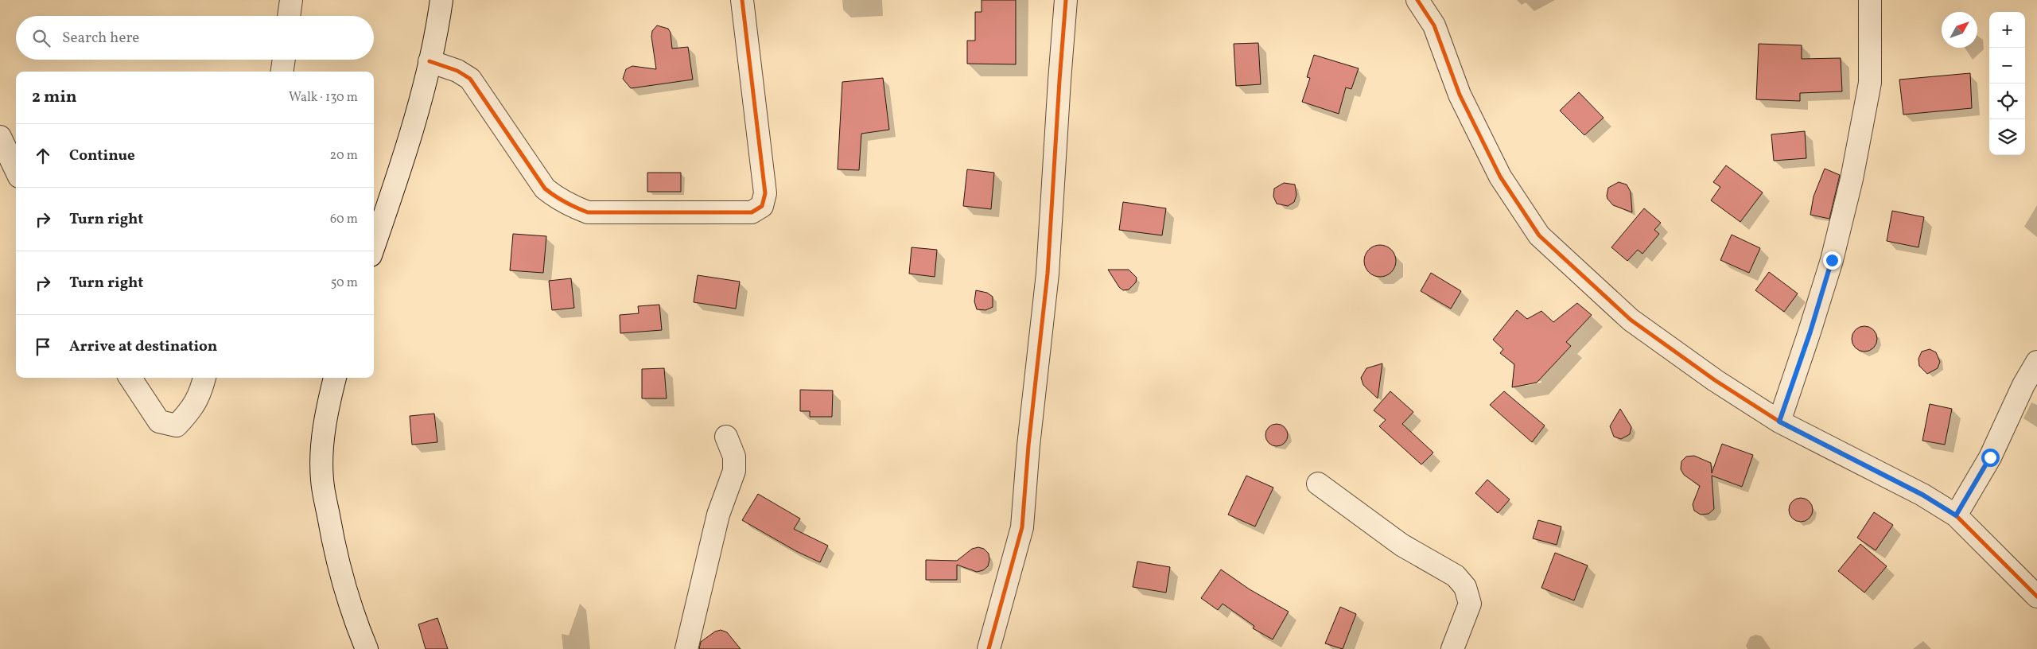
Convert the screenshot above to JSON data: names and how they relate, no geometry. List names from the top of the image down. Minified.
{"north":"top right","page":{"map_buttons":["+","−"],"search":"Search here","heading":["2 min","Walk · 130 m"],"list":[["Continue","20 m"],["Turn right","60 m"],["Turn right","50 m"],"Arrive at destination"]}}
